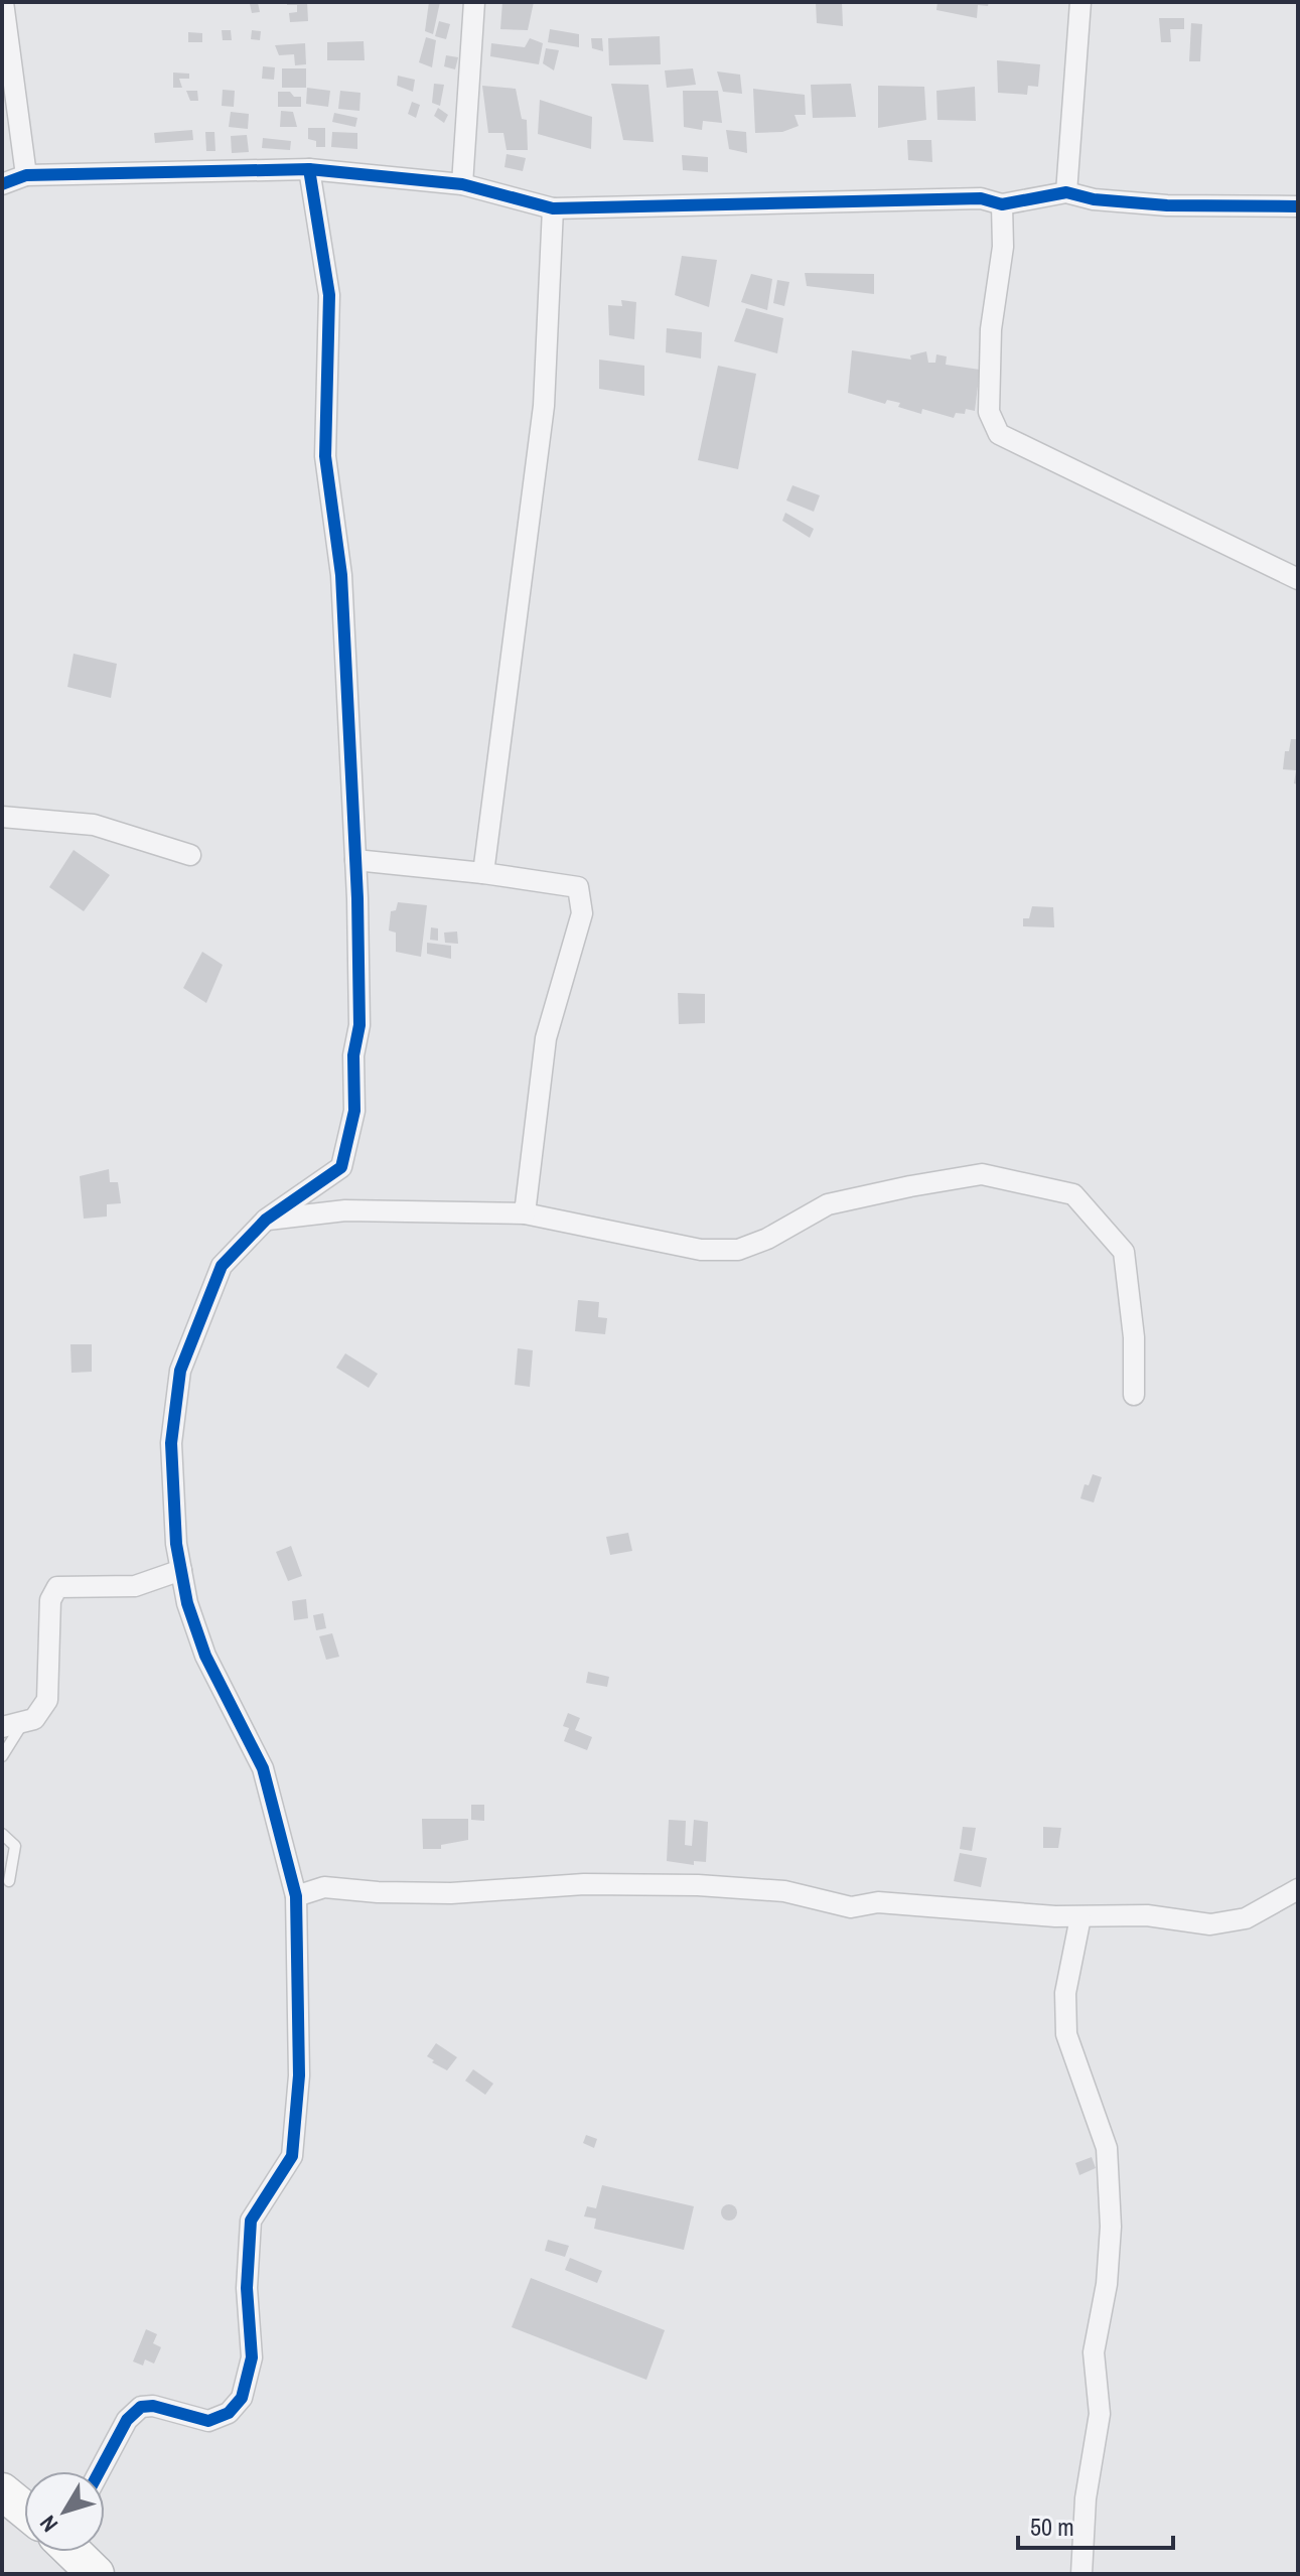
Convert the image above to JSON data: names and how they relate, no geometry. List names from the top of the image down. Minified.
{"scale_bar":"50 m","north":"bottom left"}
